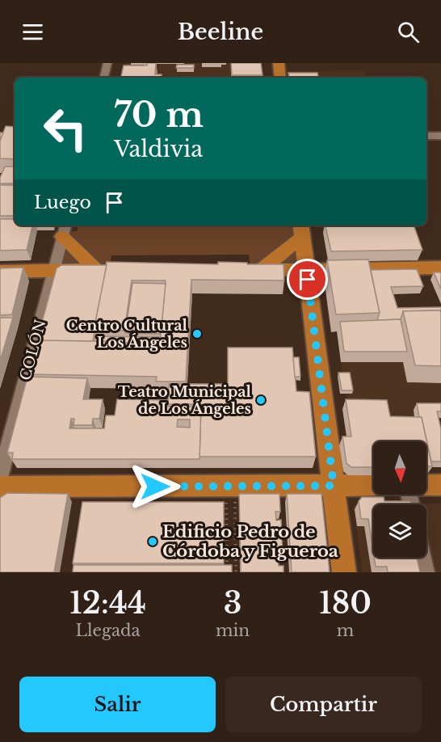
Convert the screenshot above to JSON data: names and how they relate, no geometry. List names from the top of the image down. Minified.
{"streets":{"street":["COLÓN"]},"places":["Centro Cultural Los Ángeles","Teatro Municipal de Los Ángeles","Edificio Pedro de Córdoba y Figueroa"],"north":"bottom","page":{"header":"Beeline","turn":["70 m","Valdivia"],"then":"Luego","eta":["12:44","Llegada","3","min","180","m"],"buttons":["Salir","Compartir"]}}
